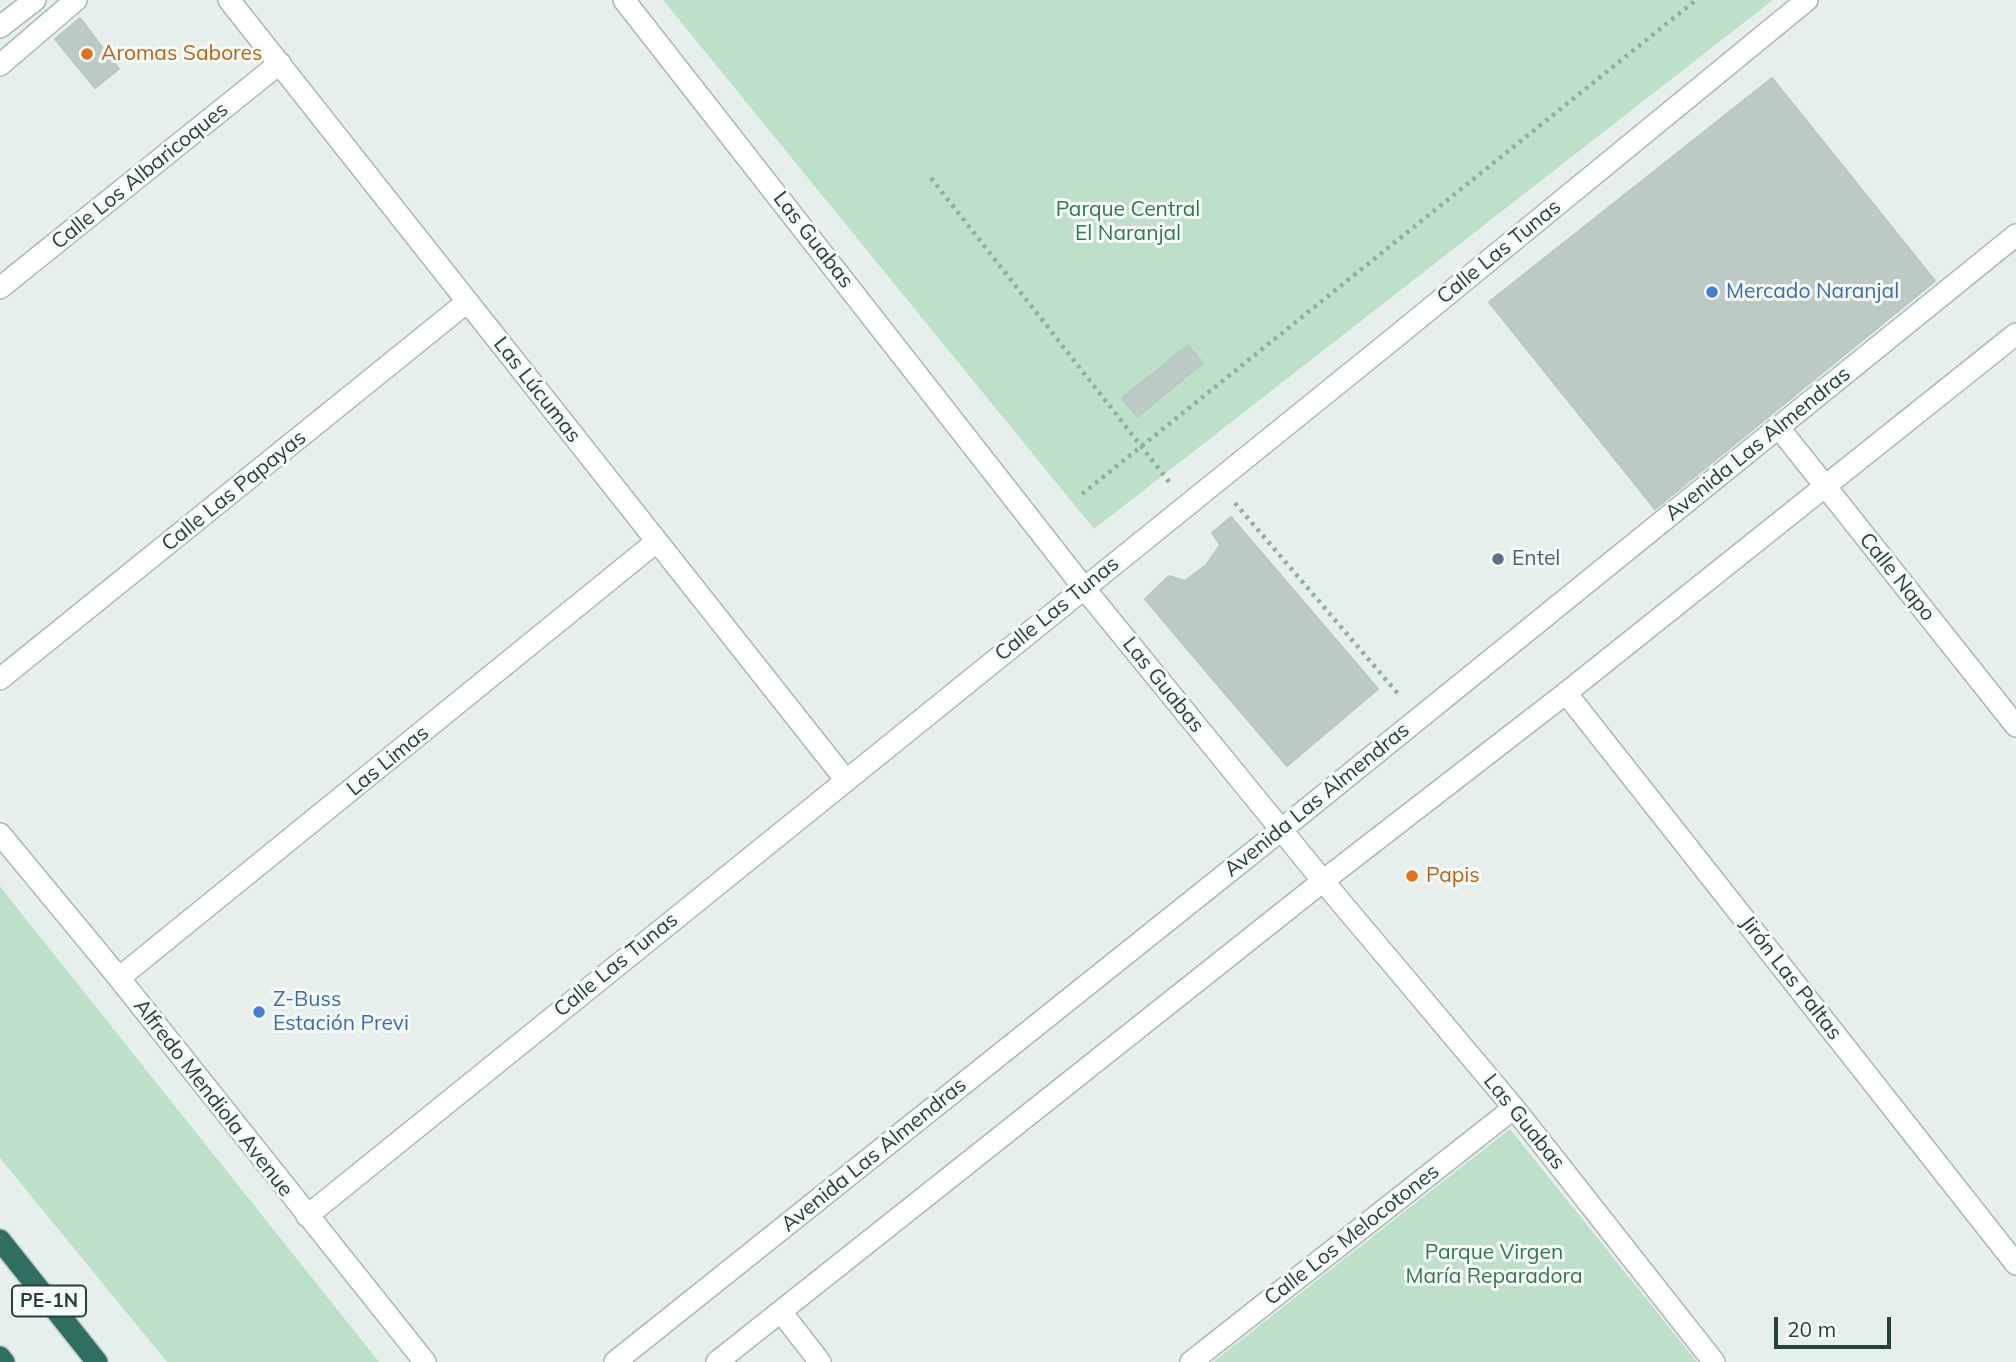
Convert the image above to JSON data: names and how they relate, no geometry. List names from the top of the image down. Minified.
{"streets":{"highway":["PE-1N"],"street":["Calle Los Albaricoques","Las Guabas","Calle Las Tunas","Las Lúcumas","Avenida Las Almendras","Calle Las Papayas","Calle Napo","Las Limas","Jirón Las Paltas","Alfredo Mendiola Avenue","Calle Los Melocotones"]},"crossings":[["Calle Los Albaricoques","Las Lúcumas"],["Las Guabas","Calle Las Tunas"],["Las Guabas","Avenida Las Almendras"],["Las Guabas","Calle Los Melocotones"],["Calle Las Tunas","Las Lúcumas"],["Calle Las Tunas","Alfredo Mendiola Avenue"],["Las Lúcumas","Calle Las Papayas"],["Las Lúcumas","Las Limas"],["Avenida Las Almendras","Calle Napo"],["Las Limas","Alfredo Mendiola Avenue"]],"parks":["Parque Central El Naranjal","Parque Virgen María Reparadora"],"places":["Aromas Sabores","Mercado Naranjal","Entel","Papis","Z-Buss Estación Previ"],"scale_bar":"20 m"}
